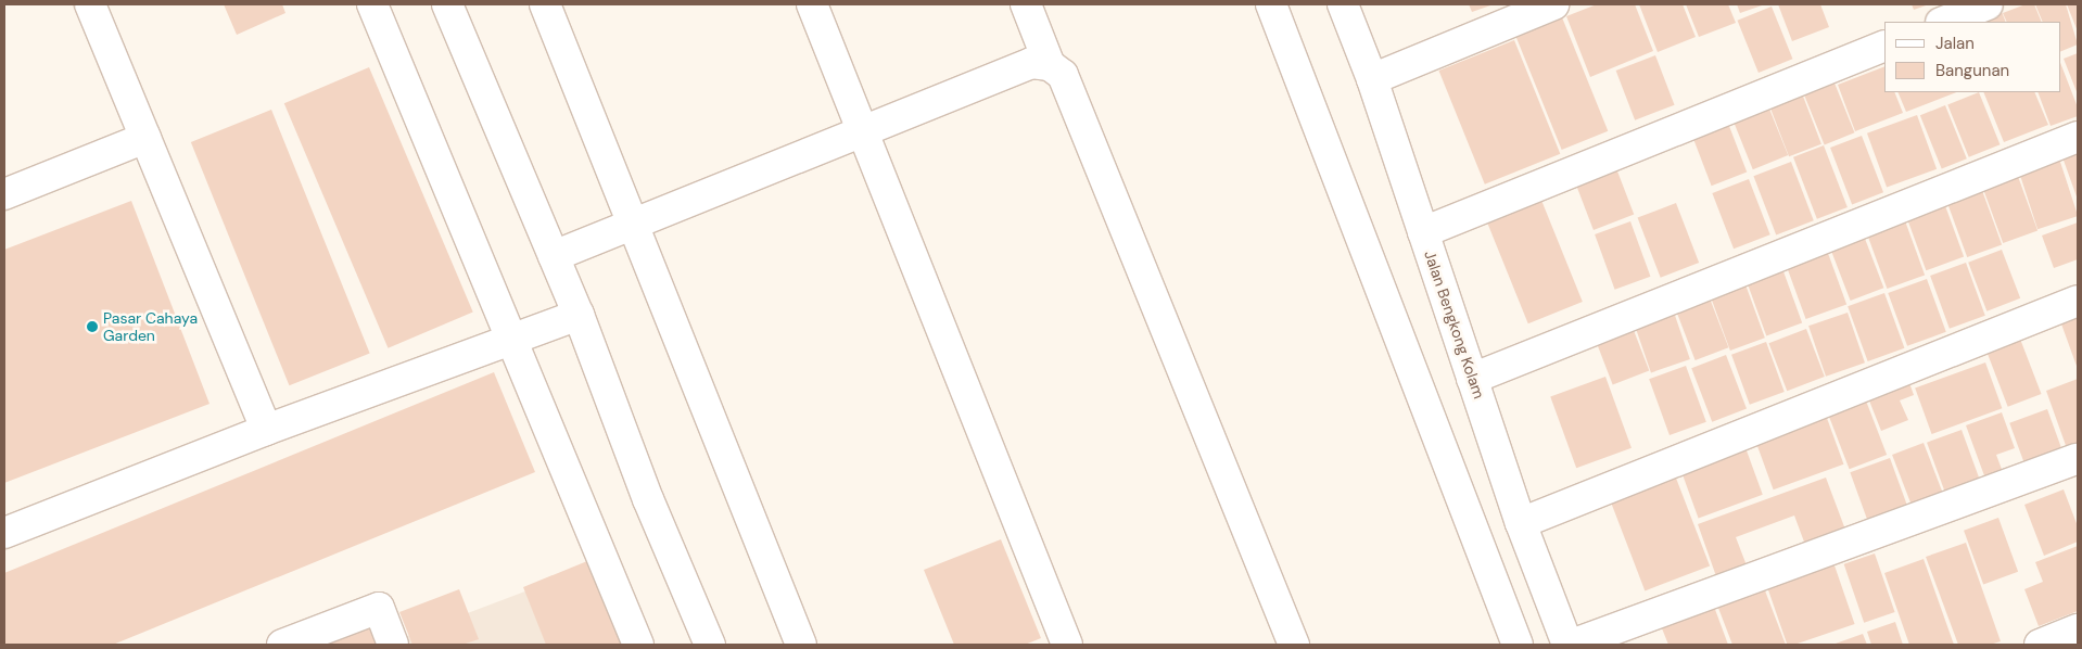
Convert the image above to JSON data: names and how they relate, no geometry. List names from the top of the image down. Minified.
{"streets":{"street":["Jalan Bengkong Kolam"]},"places":["Pasar Cahaya Garden"],"legend":["Jalan","Bangunan"]}
